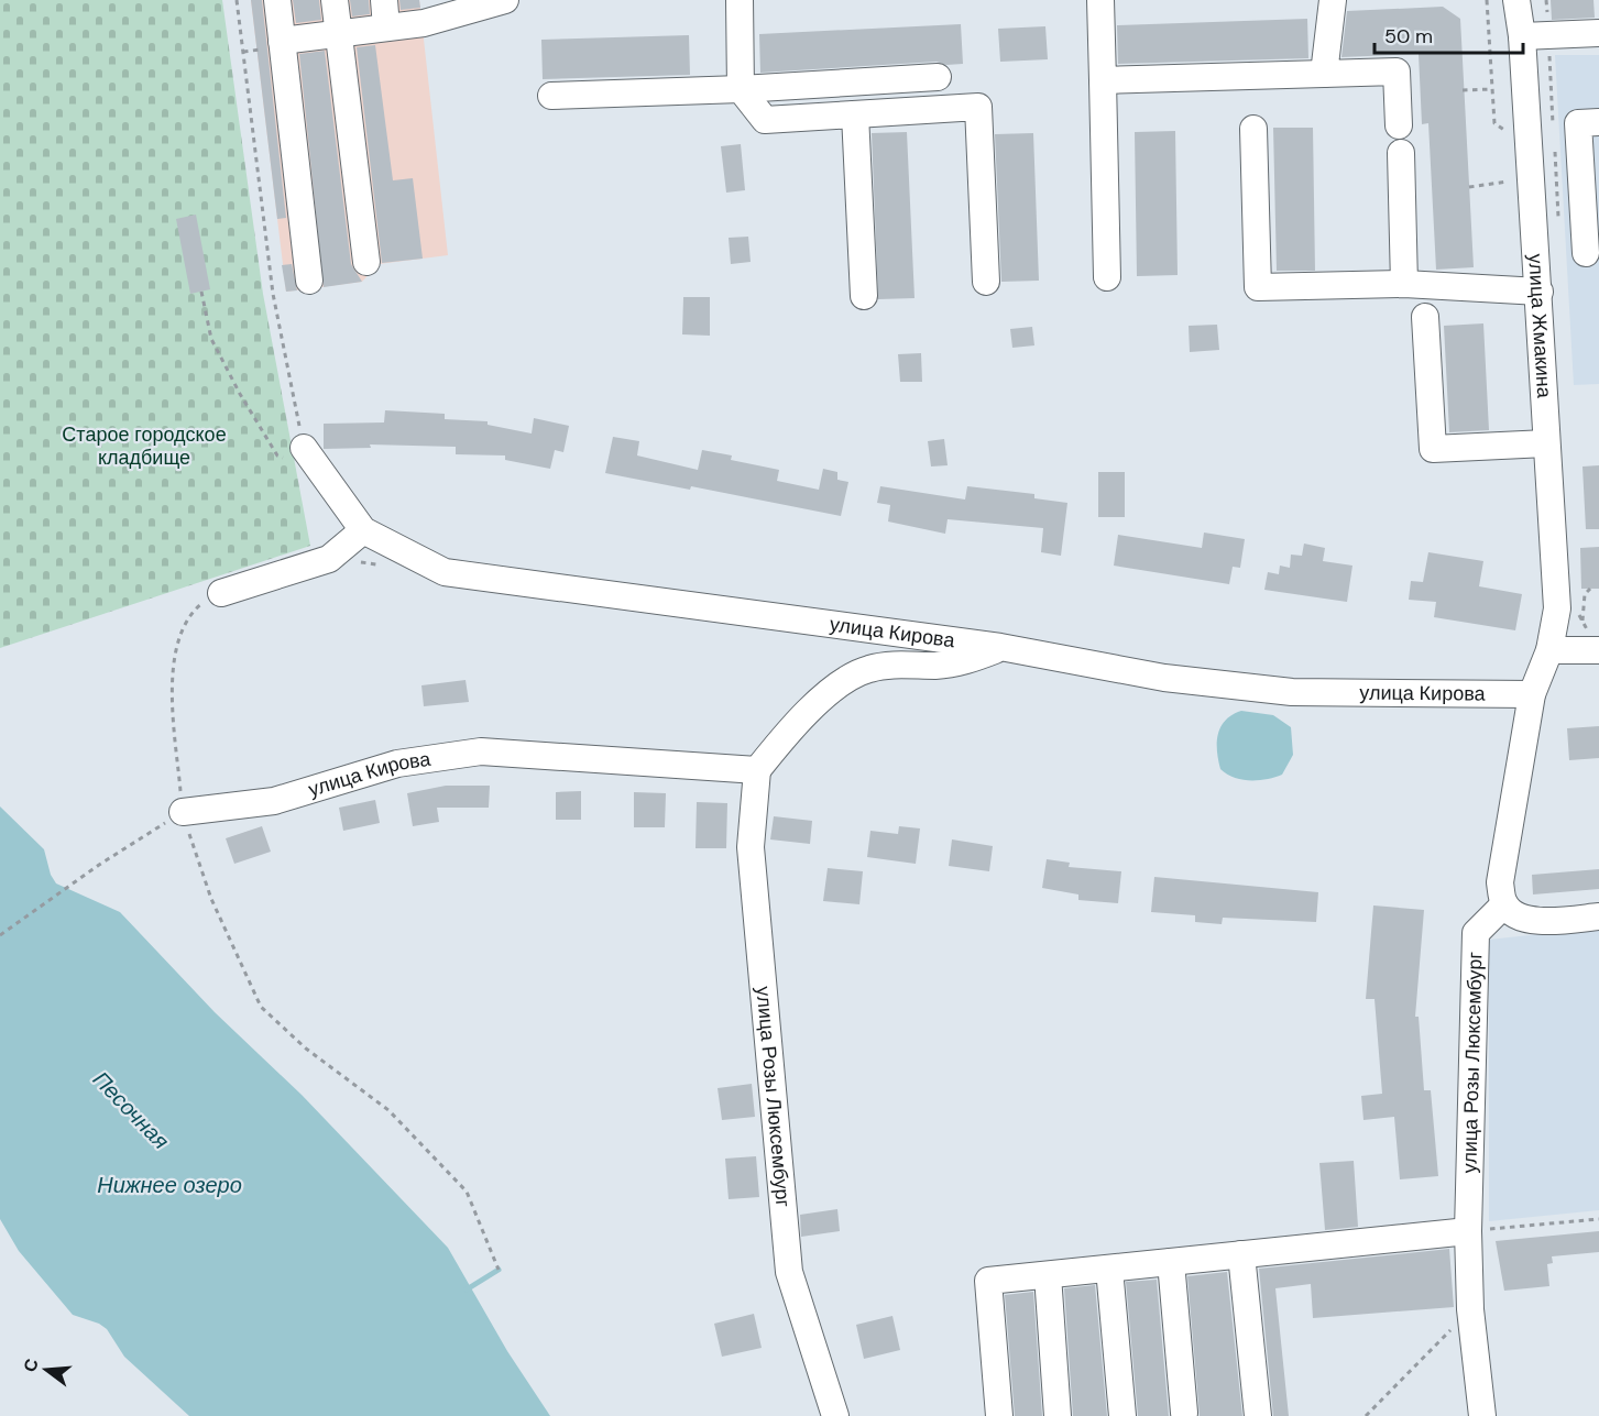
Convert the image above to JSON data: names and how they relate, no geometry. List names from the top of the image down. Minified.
{"streets":{"street":["улица Жмакина","улица Кирова","улица Розы Люксембург"]},"crossings":[["улица Кирова","улица Розы Люксембург"]],"water":["Песочная","Нижнее озеро"],"parks":["Старое городское кладбище"],"scale_bar":"50 m","north":"left"}
